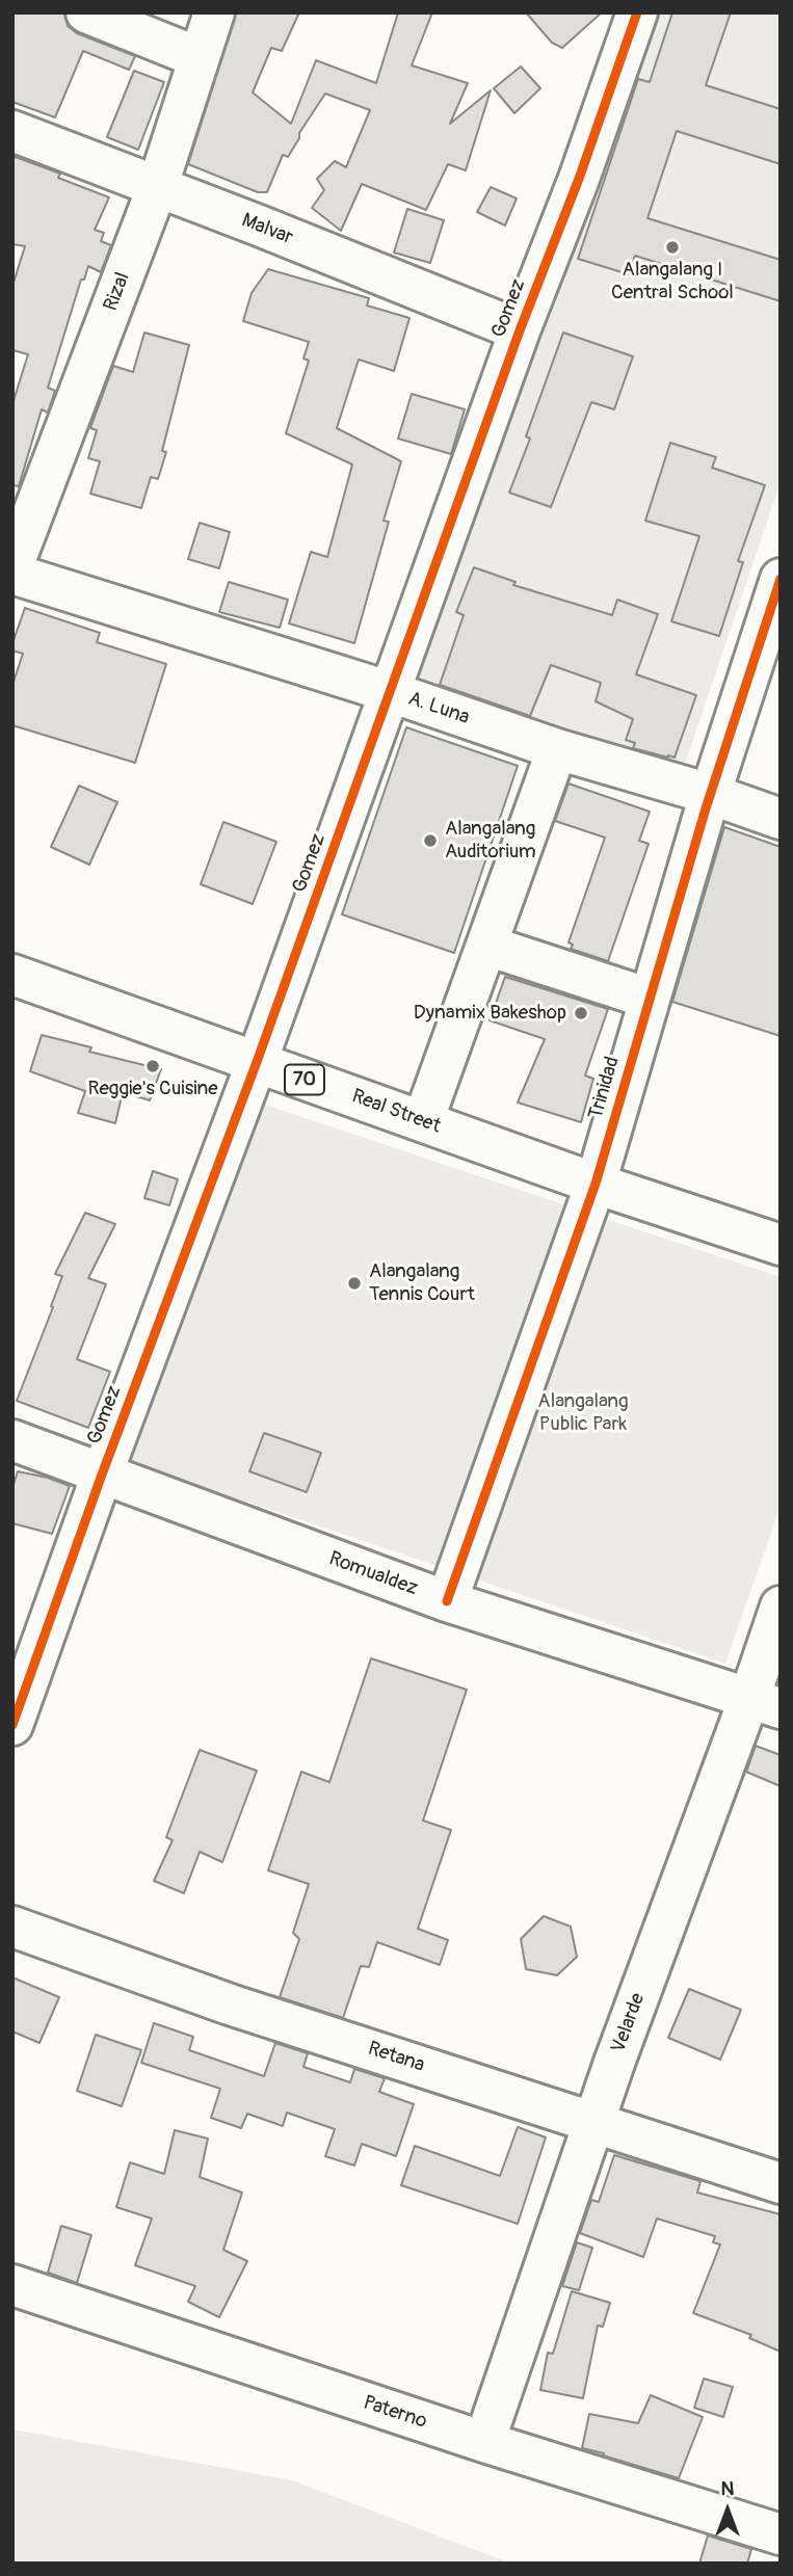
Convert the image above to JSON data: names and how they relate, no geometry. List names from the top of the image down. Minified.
{"streets":{"main road":["Malvar","Rizal","Gomez","A. Luna","70","Trinidad","Real Street","Romualdez","Velarde","Retana","Paterno"]},"crossings":[["Malvar","Rizal"],["Malvar","Gomez"],["Gomez","A. Luna"],["Gomez","Real Street"],["Gomez","Romualdez"],["A. Luna","Trinidad"],["Trinidad","Real Street"],["Trinidad","Romualdez"],["Romualdez","Velarde"],["Velarde","Retana"],["Velarde","Paterno"]],"parks":["Alangalang Public Park"],"places":["Alangalang I Central School","Alangalang Auditorium","Dynamix Bakeshop","Reggie's Cuisine","Alangalang Tennis Court"],"north":"top"}
